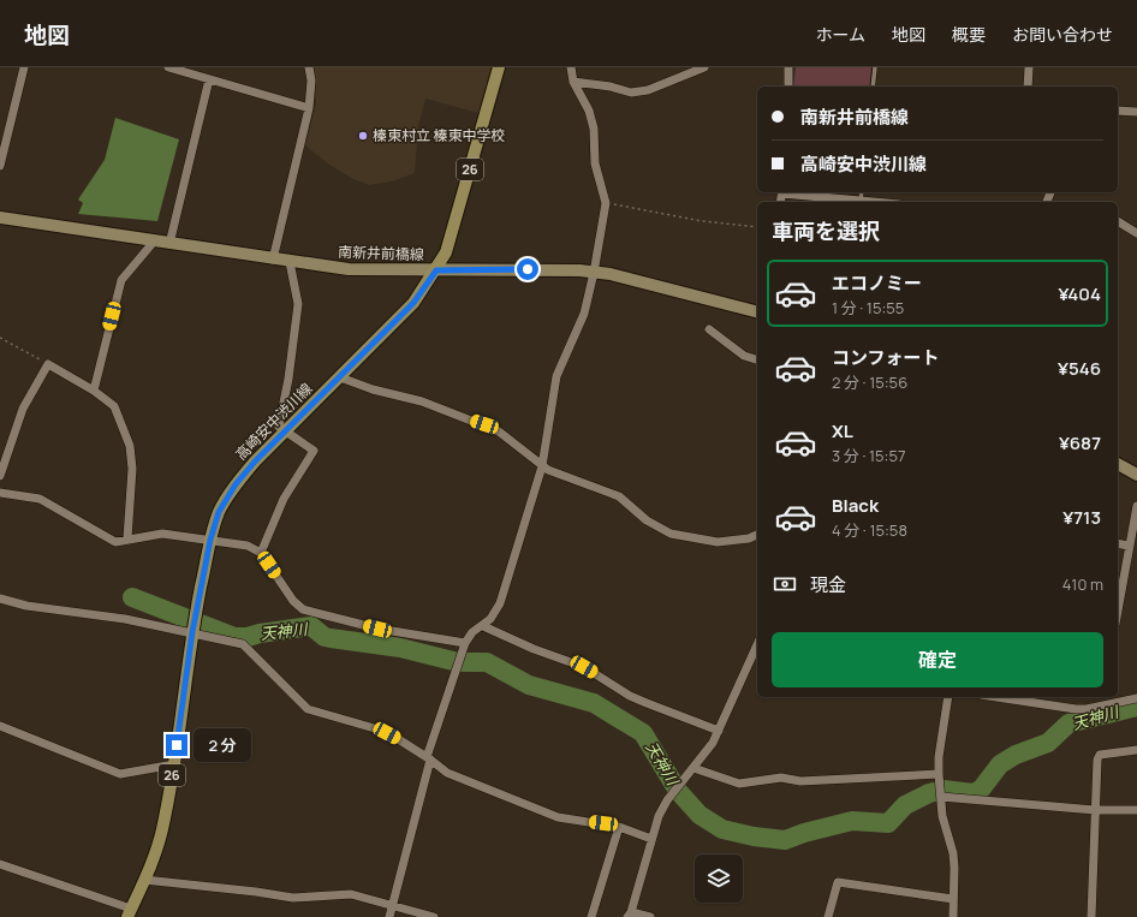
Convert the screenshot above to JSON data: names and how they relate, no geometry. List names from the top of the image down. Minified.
{"streets":{"main road":["26","南新井前橋線","高崎安中渋川線"]},"crossings":[["南新井前橋線","高崎安中渋川線"]],"water":["天神川"],"places":["榛東村立 榛東中学校"],"page":{"header":"地図","nav":["ホーム","地図","概要","お問い合わせ"],"banner":["南新井前橋線","高崎安中渋川線"],"heading":"車両を選択","list":[{"name":"エコノミー","note":"1 分 · 15:55","value":"¥404"},{"name":"コンフォート","note":"2 分 · 15:56","value":"¥546"},{"name":"XL","note":"3 分 · 15:57","value":"¥687"},{"name":"Black","note":"4 分 · 15:58","value":"¥713"}],"pay":["現金","410 m"],"buttons":"確定","bubble":"2 分"}}
